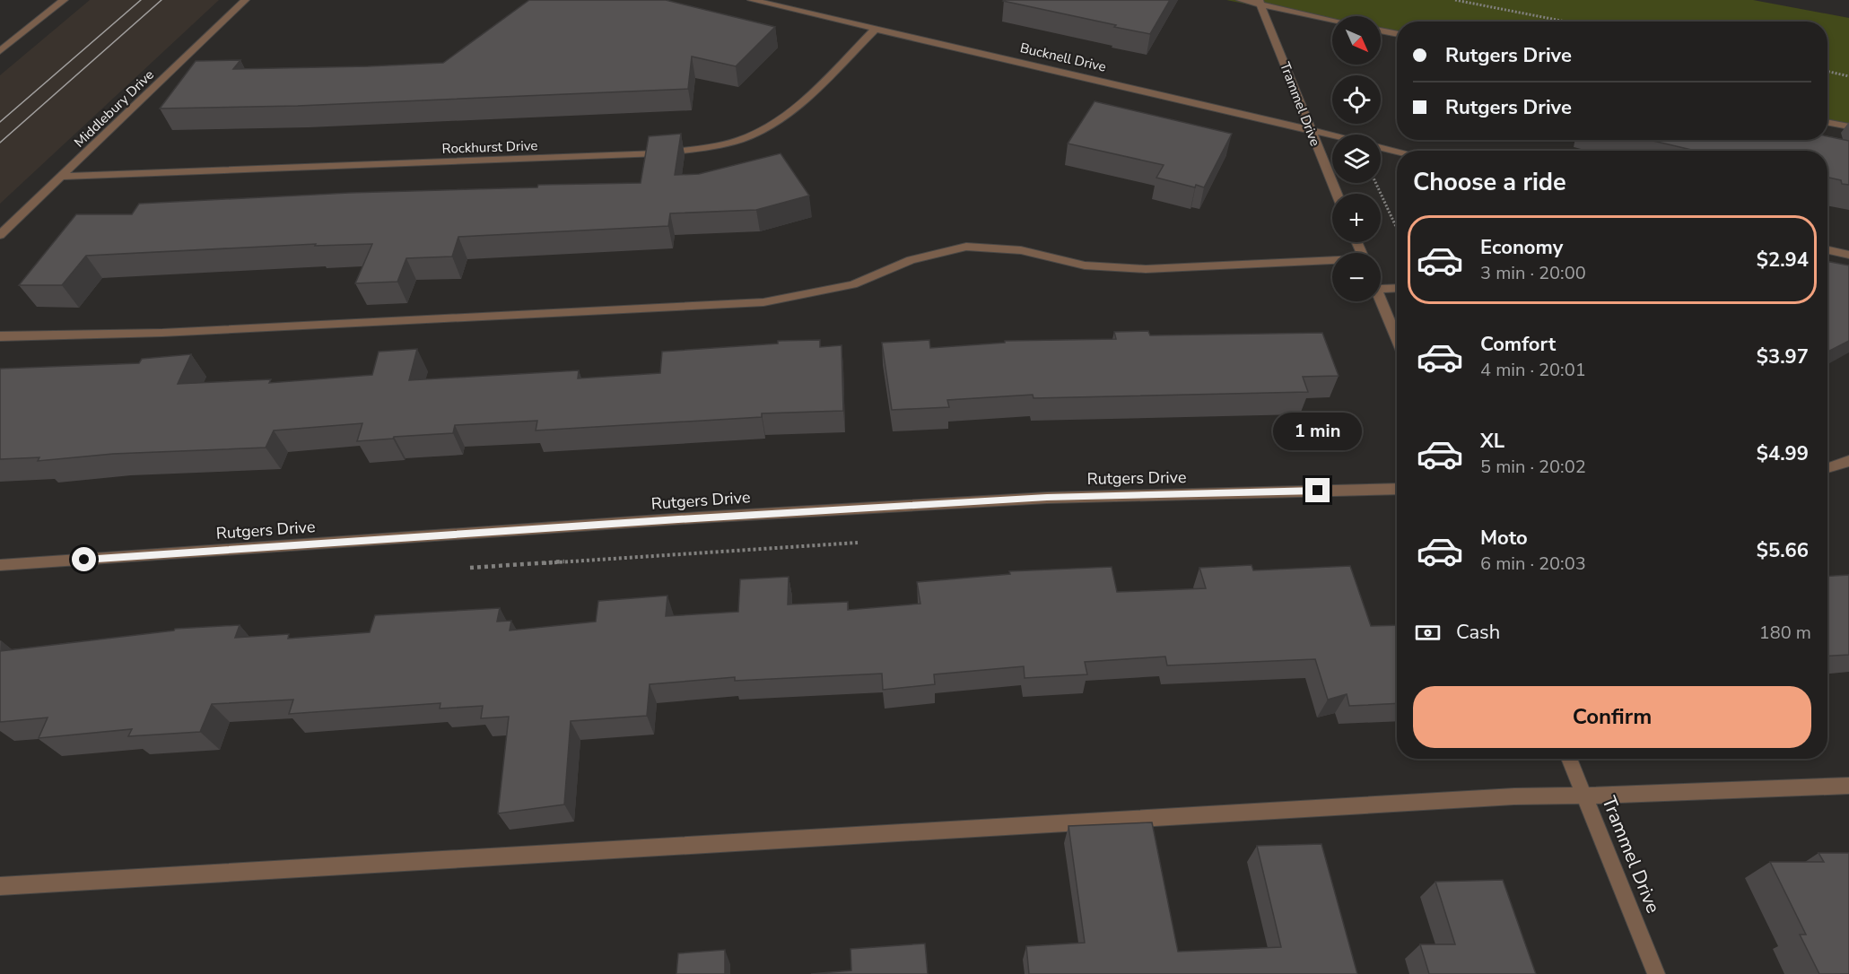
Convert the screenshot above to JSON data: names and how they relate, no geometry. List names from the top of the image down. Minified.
{"streets":{"street":["Bucknell Drive","Trammel Drive","Middlebury Drive","Rockhurst Drive","Rutgers Drive"]},"crossings":[["Bucknell Drive","Trammel Drive"],["Bucknell Drive","Rockhurst Drive"],["Middlebury Drive","Rockhurst Drive"]],"north":"bottom right","page":{"map_buttons":["+","−"],"banner":["Rutgers Drive","Rutgers Drive"],"heading":"Choose a ride","list":[{"name":"Economy","note":"3 min · 20:00","value":"$2.94"},{"name":"Comfort","note":"4 min · 20:01","value":"$3.97"},{"name":"XL","note":"5 min · 20:02","value":"$4.99"},{"name":"Moto","note":"6 min · 20:03","value":"$5.66"}],"bubble":"1 min","pay":["Cash","180 m"],"buttons":"Confirm"}}
